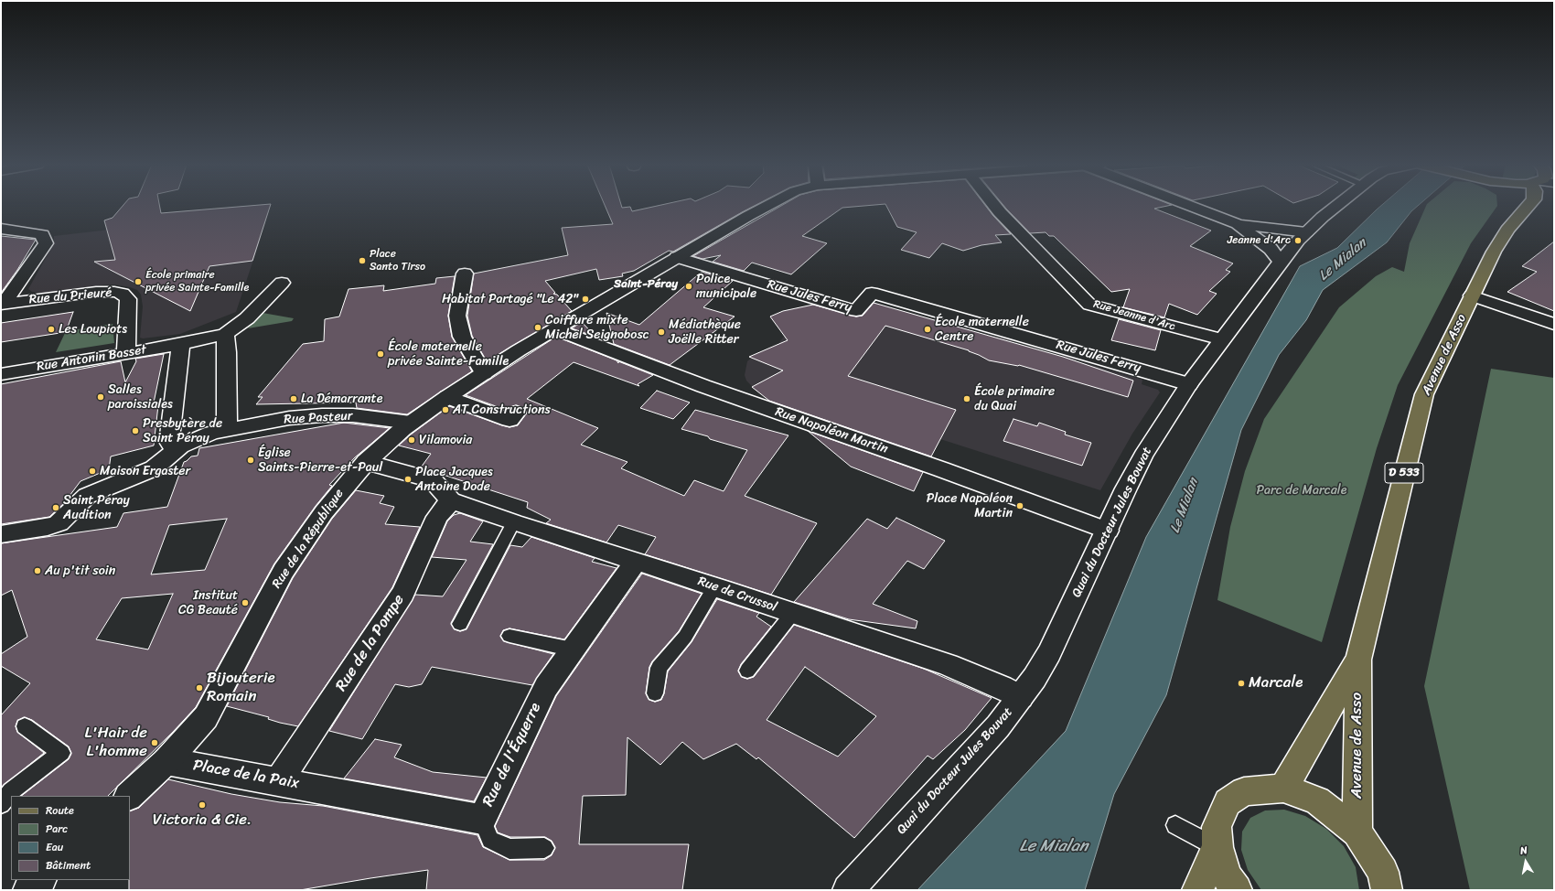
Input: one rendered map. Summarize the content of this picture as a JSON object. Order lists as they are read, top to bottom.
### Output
{
  "streets": {
    "main road": ["Avenue de Asso", "D 533"],
    "street": [
      "Rue du Prieuré",
      "Rue Jules Ferry",
      "Rue Jeanne d'Arc",
      "Rue Antonin Basset",
      "Rue Pasteur",
      "Rue Napoléon Martin",
      "Quai du Docteur Jules Bouvat",
      "Rue de la République",
      "Rue de Crussol",
      "Rue de la Pompe",
      "Rue de l'Équerre",
      "Place de la Paix"
    ]
  },
  "crossings": [
    ["Rue du Prieuré", "Rue Antonin Basset"],
    ["Rue Jules Ferry", "Quai du Docteur Jules Bouvat"],
    ["Rue Jules Ferry", "Rue de la République"],
    ["Rue Jeanne d'Arc", "Quai du Docteur Jules Bouvat"],
    ["Rue Pasteur", "Rue de la République"],
    ["Rue Napoléon Martin", "Quai du Docteur Jules Bouvat"],
    ["Rue Napoléon Martin", "Rue de la République"],
    ["Quai du Docteur Jules Bouvat", "Rue de Crussol"],
    ["Rue de la République", "Place de la Paix"],
    ["Rue de Crussol", "Rue de la Pompe"],
    ["Rue de Crussol", "Rue de l'Équerre"],
    ["Rue de la Pompe", "Place de la Paix"],
    ["Rue de l'Équerre", "Place de la Paix"]
  ],
  "districts": ["Saint-Péray"],
  "water": ["Le Mialan"],
  "parks": ["Parc de Marcale"],
  "places": [
    "Jeanne d'Arc",
    "Place Santo Tirso",
    "École primaire privée Sainte-Famille",
    "Police municipale",
    "Habitat Partagé \"Le 42\"",
    "Coiffure mixte Michel Seignobosc",
    "Les Loupiots",
    "École maternelle Centre",
    "Médiathèque Joëlle Ritter",
    "École maternelle privée Sainte-Famille",
    "Salles paroissiales",
    "La Démarrante",
    "École primaire du Quai",
    "AT Constructions",
    "Presbytère de Saint Péray",
    "Vilamovia",
    "Église Saints-Pierre-et-Paul",
    "Maison Ergaster",
    "Place Jacques Antoine Dode",
    "Place Napoléon Martin",
    "Saint Péray Audition",
    "Au p'tit soin",
    "Institut CG Beauté",
    "Marcale",
    "Bijouterie Romain",
    "L'Hair de L'homme",
    "Victoria & Cie."
  ],
  "legend": [
    "Route",
    "Parc",
    "Eau",
    "Bâtiment"
  ],
  "north": "top"
}
